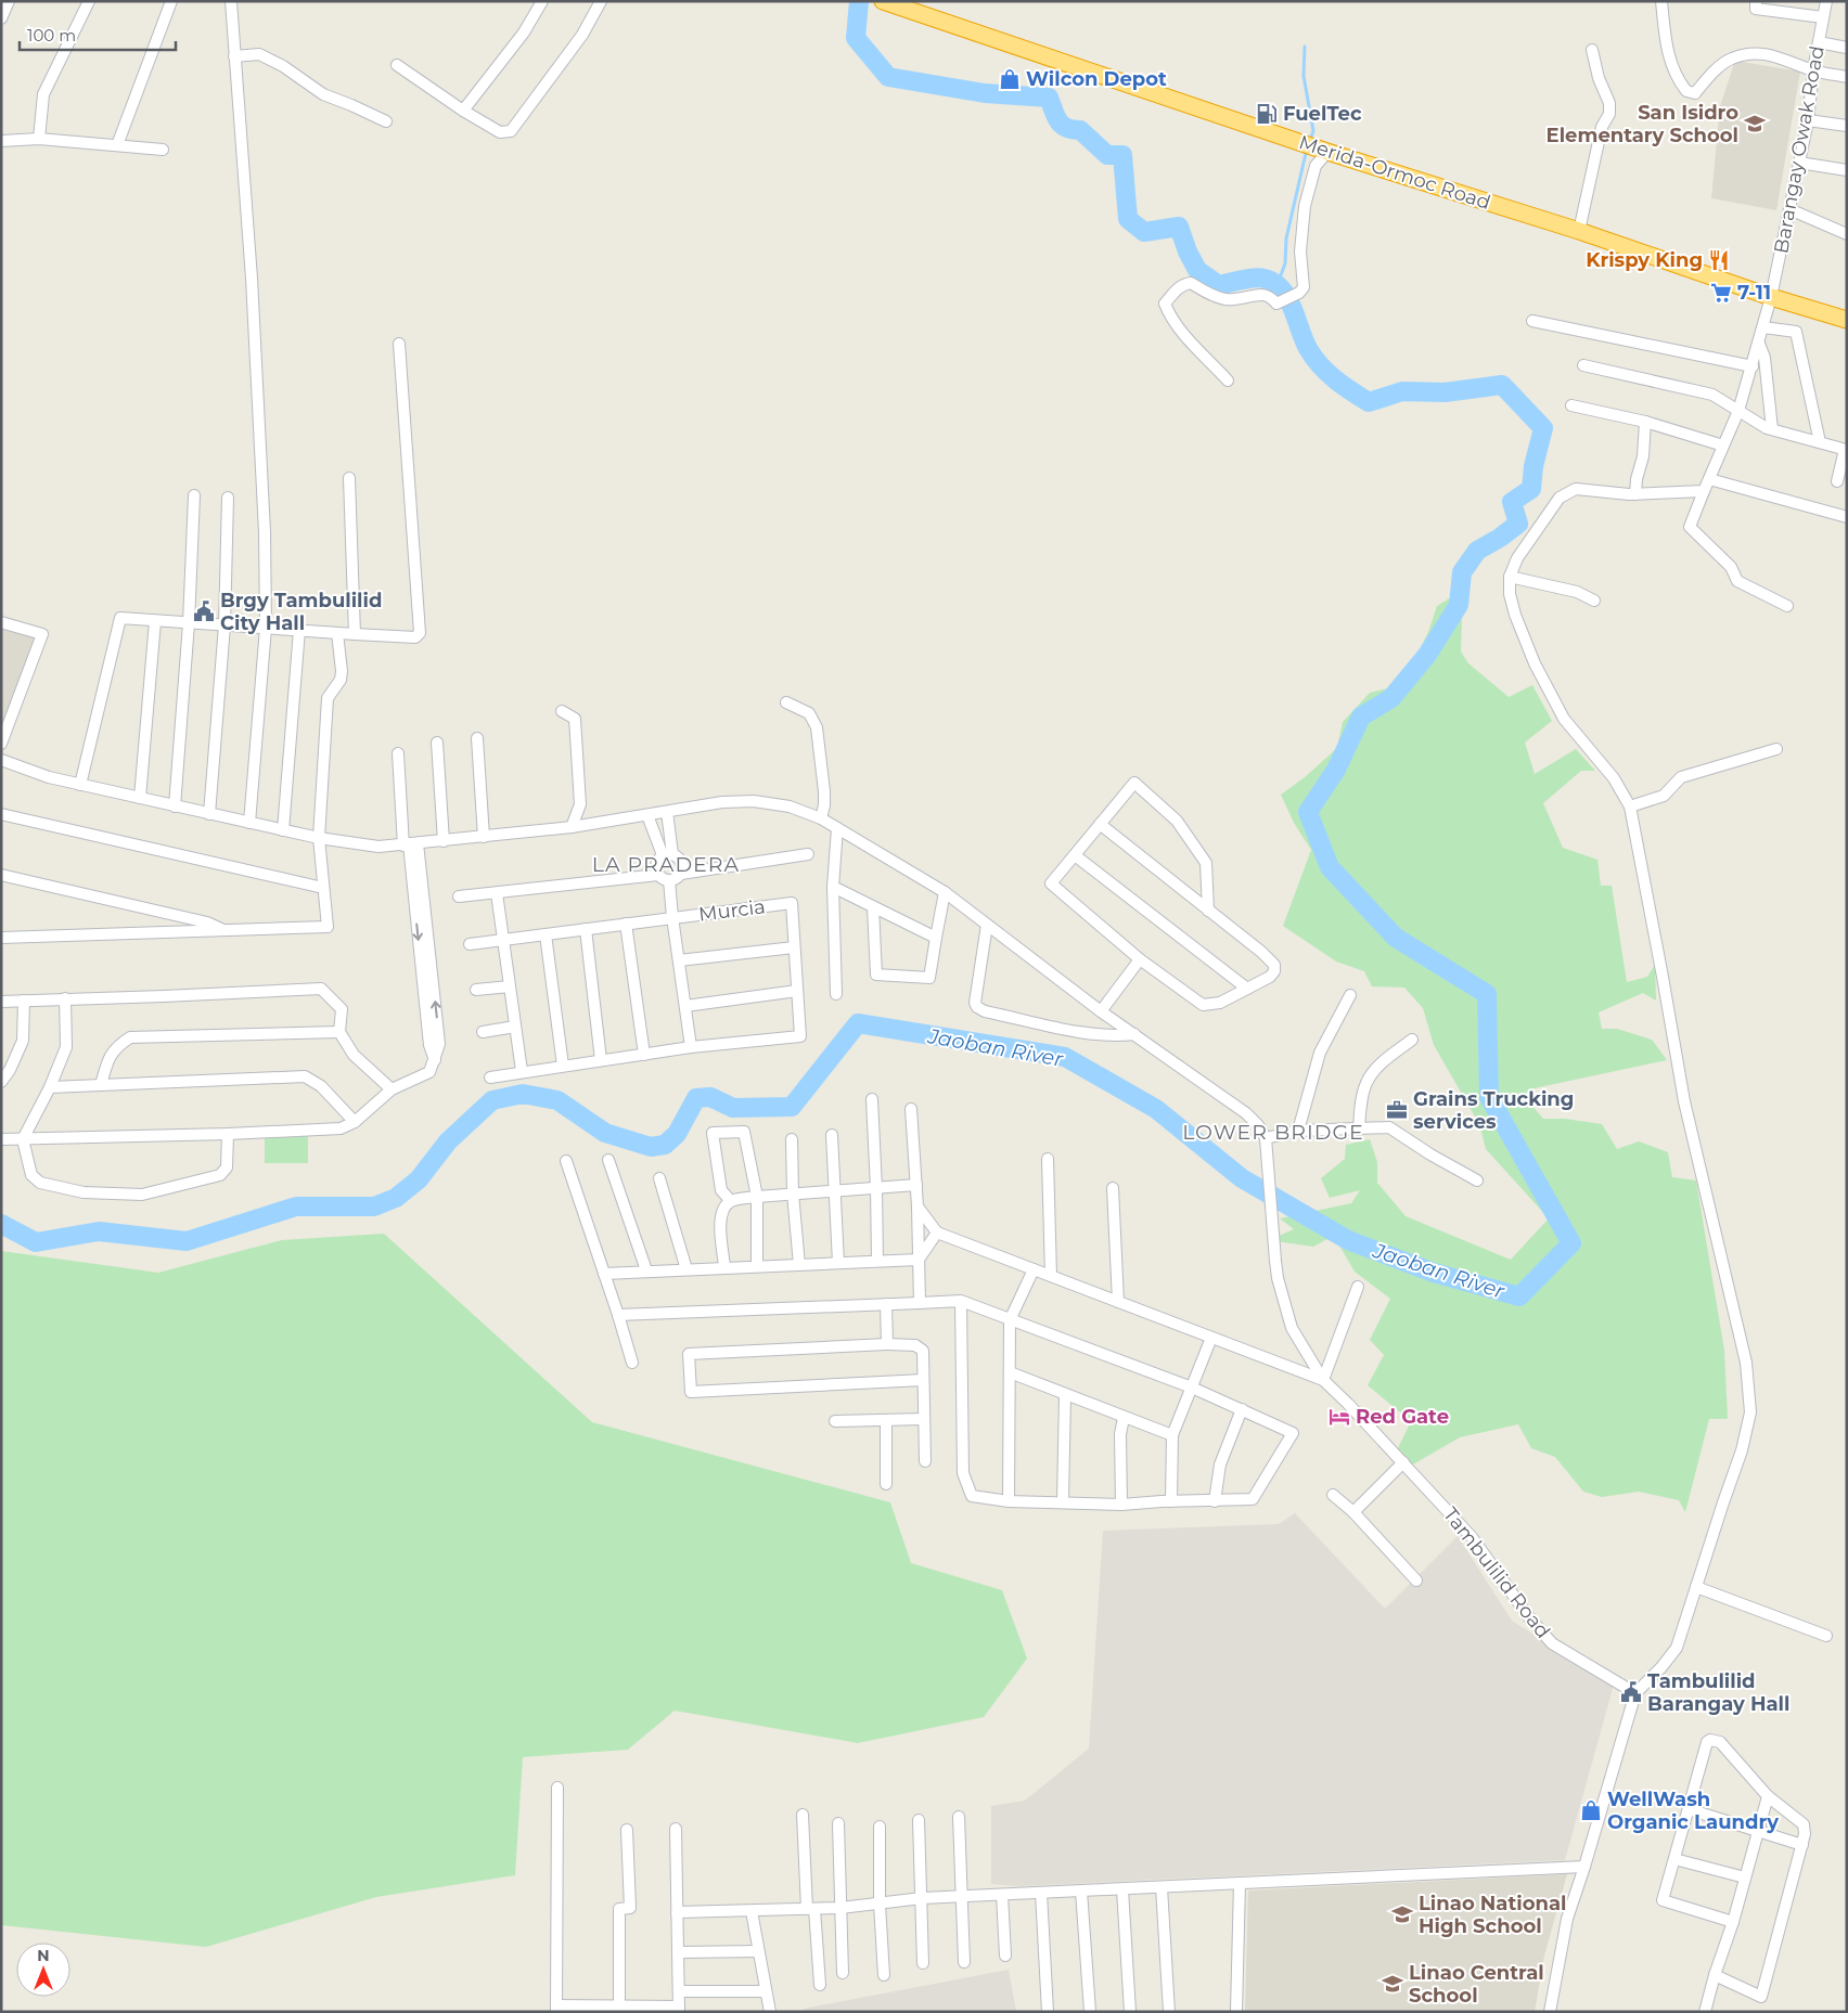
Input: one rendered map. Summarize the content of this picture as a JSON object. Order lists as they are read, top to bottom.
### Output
{
  "streets": {
    "highway": ["Merida-Ormoc Road"],
    "street": ["Barangay Owak Road", "Murcia", "Tambulilid Road"]
  },
  "crossings": [
    ["Barangay Owak Road", "Merida-Ormoc Road"]
  ],
  "districts": ["LA PRADERA", "LOWER BRIDGE"],
  "water": ["Jaoban River"],
  "places": {
    "shop": ["Wilcon Depot", "WellWash Organic Laundry"],
    "fuel station": ["FuelTec"],
    "school or university": ["San Isidro Elementary School", "Linao National High School", "Linao Central School"],
    "restaurant": ["Krispy King"],
    "supermarket": ["7-11"],
    "public building": ["Brgy Tambulilid City Hall", "Tambulilid Barangay Hall"],
    "office": ["Grains Trucking services"],
    "hotel": ["Red Gate"]
  },
  "scale_bar": "100 m",
  "north": "top"
}
